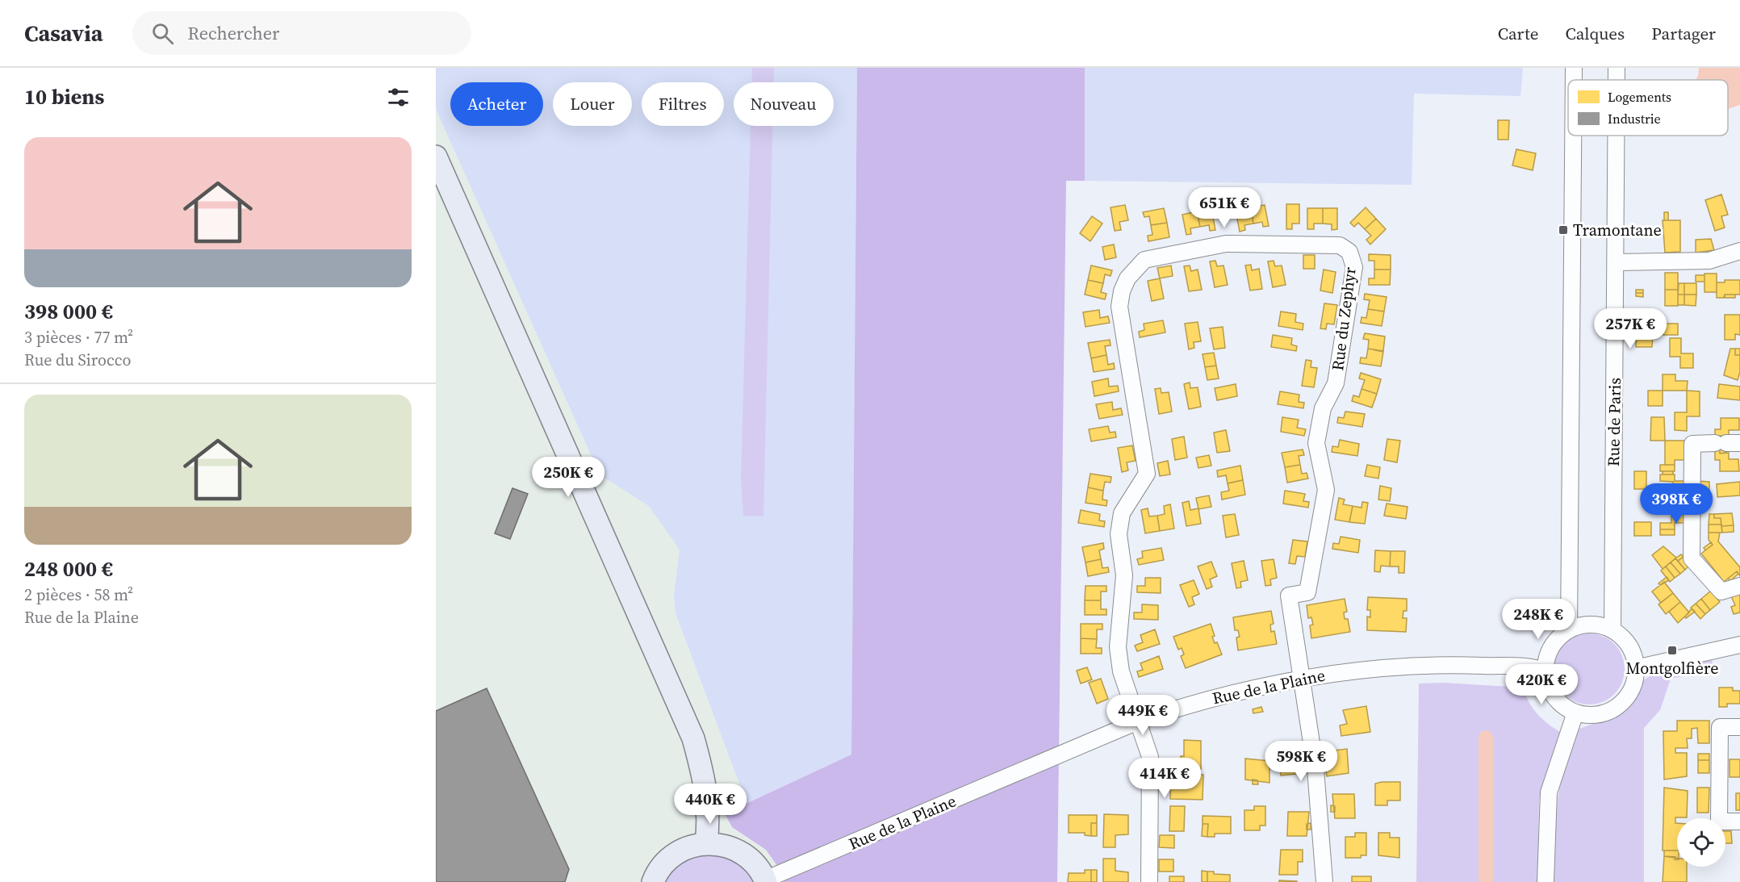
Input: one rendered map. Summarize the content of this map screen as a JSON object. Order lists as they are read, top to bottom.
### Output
{
  "streets": {
    "street": ["Rue du Zephyr", "Rue de Paris", "Rue de la Plaine"]
  },
  "crossings": [
    ["Rue du Zephyr", "Rue de la Plaine"],
    ["Rue de Paris", "Rue de la Plaine"]
  ],
  "places": {
    "transit": ["Tramontane", "Montgolfière"]
  },
  "legend": ["Logements", "Industrie"],
  "page": {
    "header": "Casavia",
    "search": "Rechercher",
    "nav": ["Carte", "Calques", "Partager"],
    "heading": "10 biens",
    "chip": [
      "Acheter",
      "Louer",
      "Filtres",
      "Nouveau"
    ],
    "list": [
      {
        "name": "398 000 €",
        "note": "3 pièces · 77 m² · Rue du Sirocco"
      },
      {
        "name": "248 000 €",
        "note": "2 pièces · 58 m² · Rue de la Plaine"
      }
    ],
    "price": [
      "651K €",
      "257K €",
      "250K €",
      "398K €",
      "248K €",
      "420K €",
      "449K €",
      "598K €",
      "414K €",
      "440K €"
    ]
  }
}
